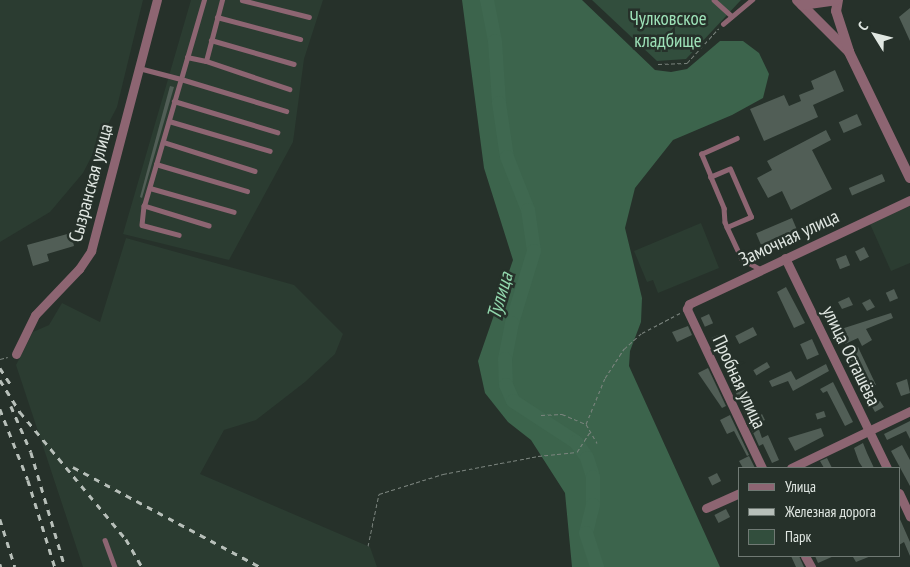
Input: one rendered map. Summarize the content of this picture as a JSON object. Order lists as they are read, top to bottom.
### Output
{
  "streets": {
    "street": [
      "Сызранская улица",
      "Замочная улица",
      "улица Осташёва",
      "Пробная улица"
    ]
  },
  "crossings": [
    ["Замочная улица", "улица Осташёва"],
    ["Замочная улица", "Пробная улица"]
  ],
  "water": ["Тулица"],
  "parks": ["Чулковское кладбище"],
  "legend": ["Улица", "Железная дорога", "Парк"],
  "north": "top left"
}
